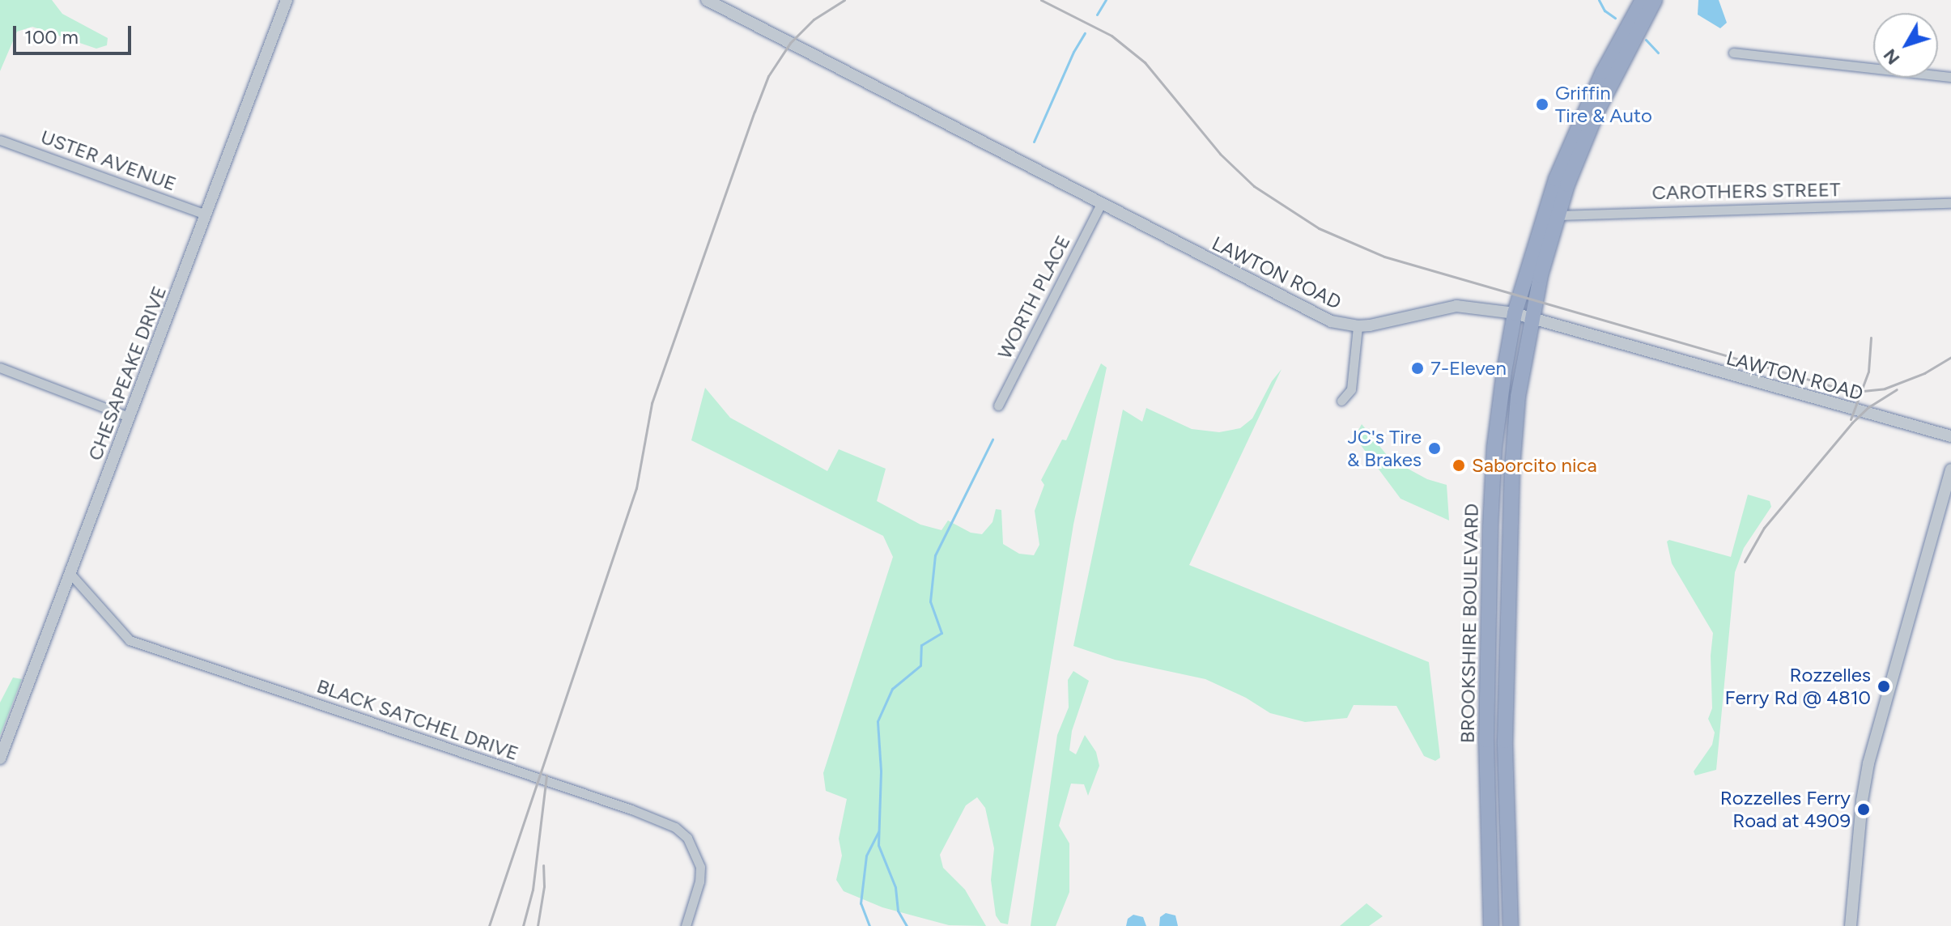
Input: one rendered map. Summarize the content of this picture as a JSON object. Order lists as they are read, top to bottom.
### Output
{
  "streets": {
    "highway": ["BROOKSHIRE BOULEVARD"],
    "street": [
      "USTER AVENUE",
      "CAROTHERS STREET",
      "LAWTON ROAD",
      "WORTH PLACE",
      "CHESAPEAKE DRIVE",
      "BLACK SATCHEL DRIVE"
    ]
  },
  "crossings": [
    ["USTER AVENUE", "CHESAPEAKE DRIVE"],
    ["CAROTHERS STREET", "BROOKSHIRE BOULEVARD"],
    ["LAWTON ROAD", "WORTH PLACE"],
    ["LAWTON ROAD", "BROOKSHIRE BOULEVARD"],
    ["CHESAPEAKE DRIVE", "BLACK SATCHEL DRIVE"]
  ],
  "places": [
    "Griffin Tire & Auto",
    "7-Eleven",
    "JC's Tire & Brakes",
    "Saborcito nica",
    "Rozzelles Ferry Rd @ 4810",
    "Rozzelles Ferry Road at 4909"
  ],
  "scale_bar": "100 m",
  "north": "bottom left"
}
